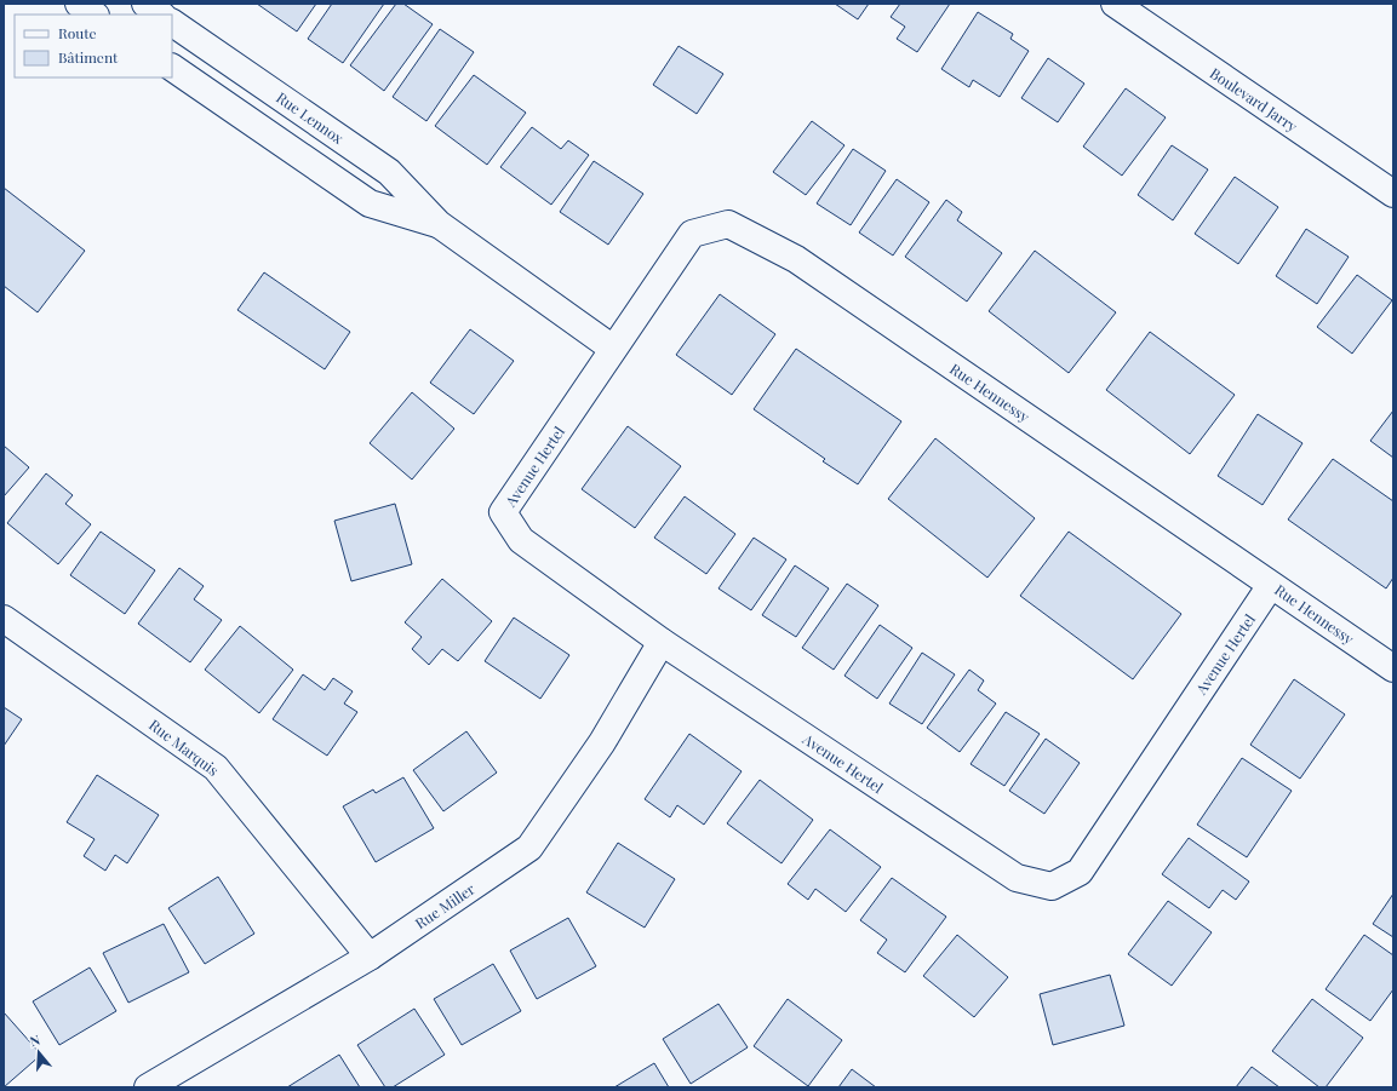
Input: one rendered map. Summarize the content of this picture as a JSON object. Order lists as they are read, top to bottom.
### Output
{
  "streets": {
    "street": [
      "Boulevard Jarry",
      "Rue Lennox",
      "Rue Hennessy",
      "Avenue Hertel",
      "Rue Marquis",
      "Rue Miller"
    ]
  },
  "crossings": [
    ["Rue Lennox", "Rue Hennessy"],
    ["Rue Lennox", "Avenue Hertel"],
    ["Rue Hennessy", "Avenue Hertel"],
    ["Avenue Hertel", "Rue Miller"],
    ["Rue Marquis", "Rue Miller"]
  ],
  "legend": ["Route", "Bâtiment"],
  "north": "top"
}
